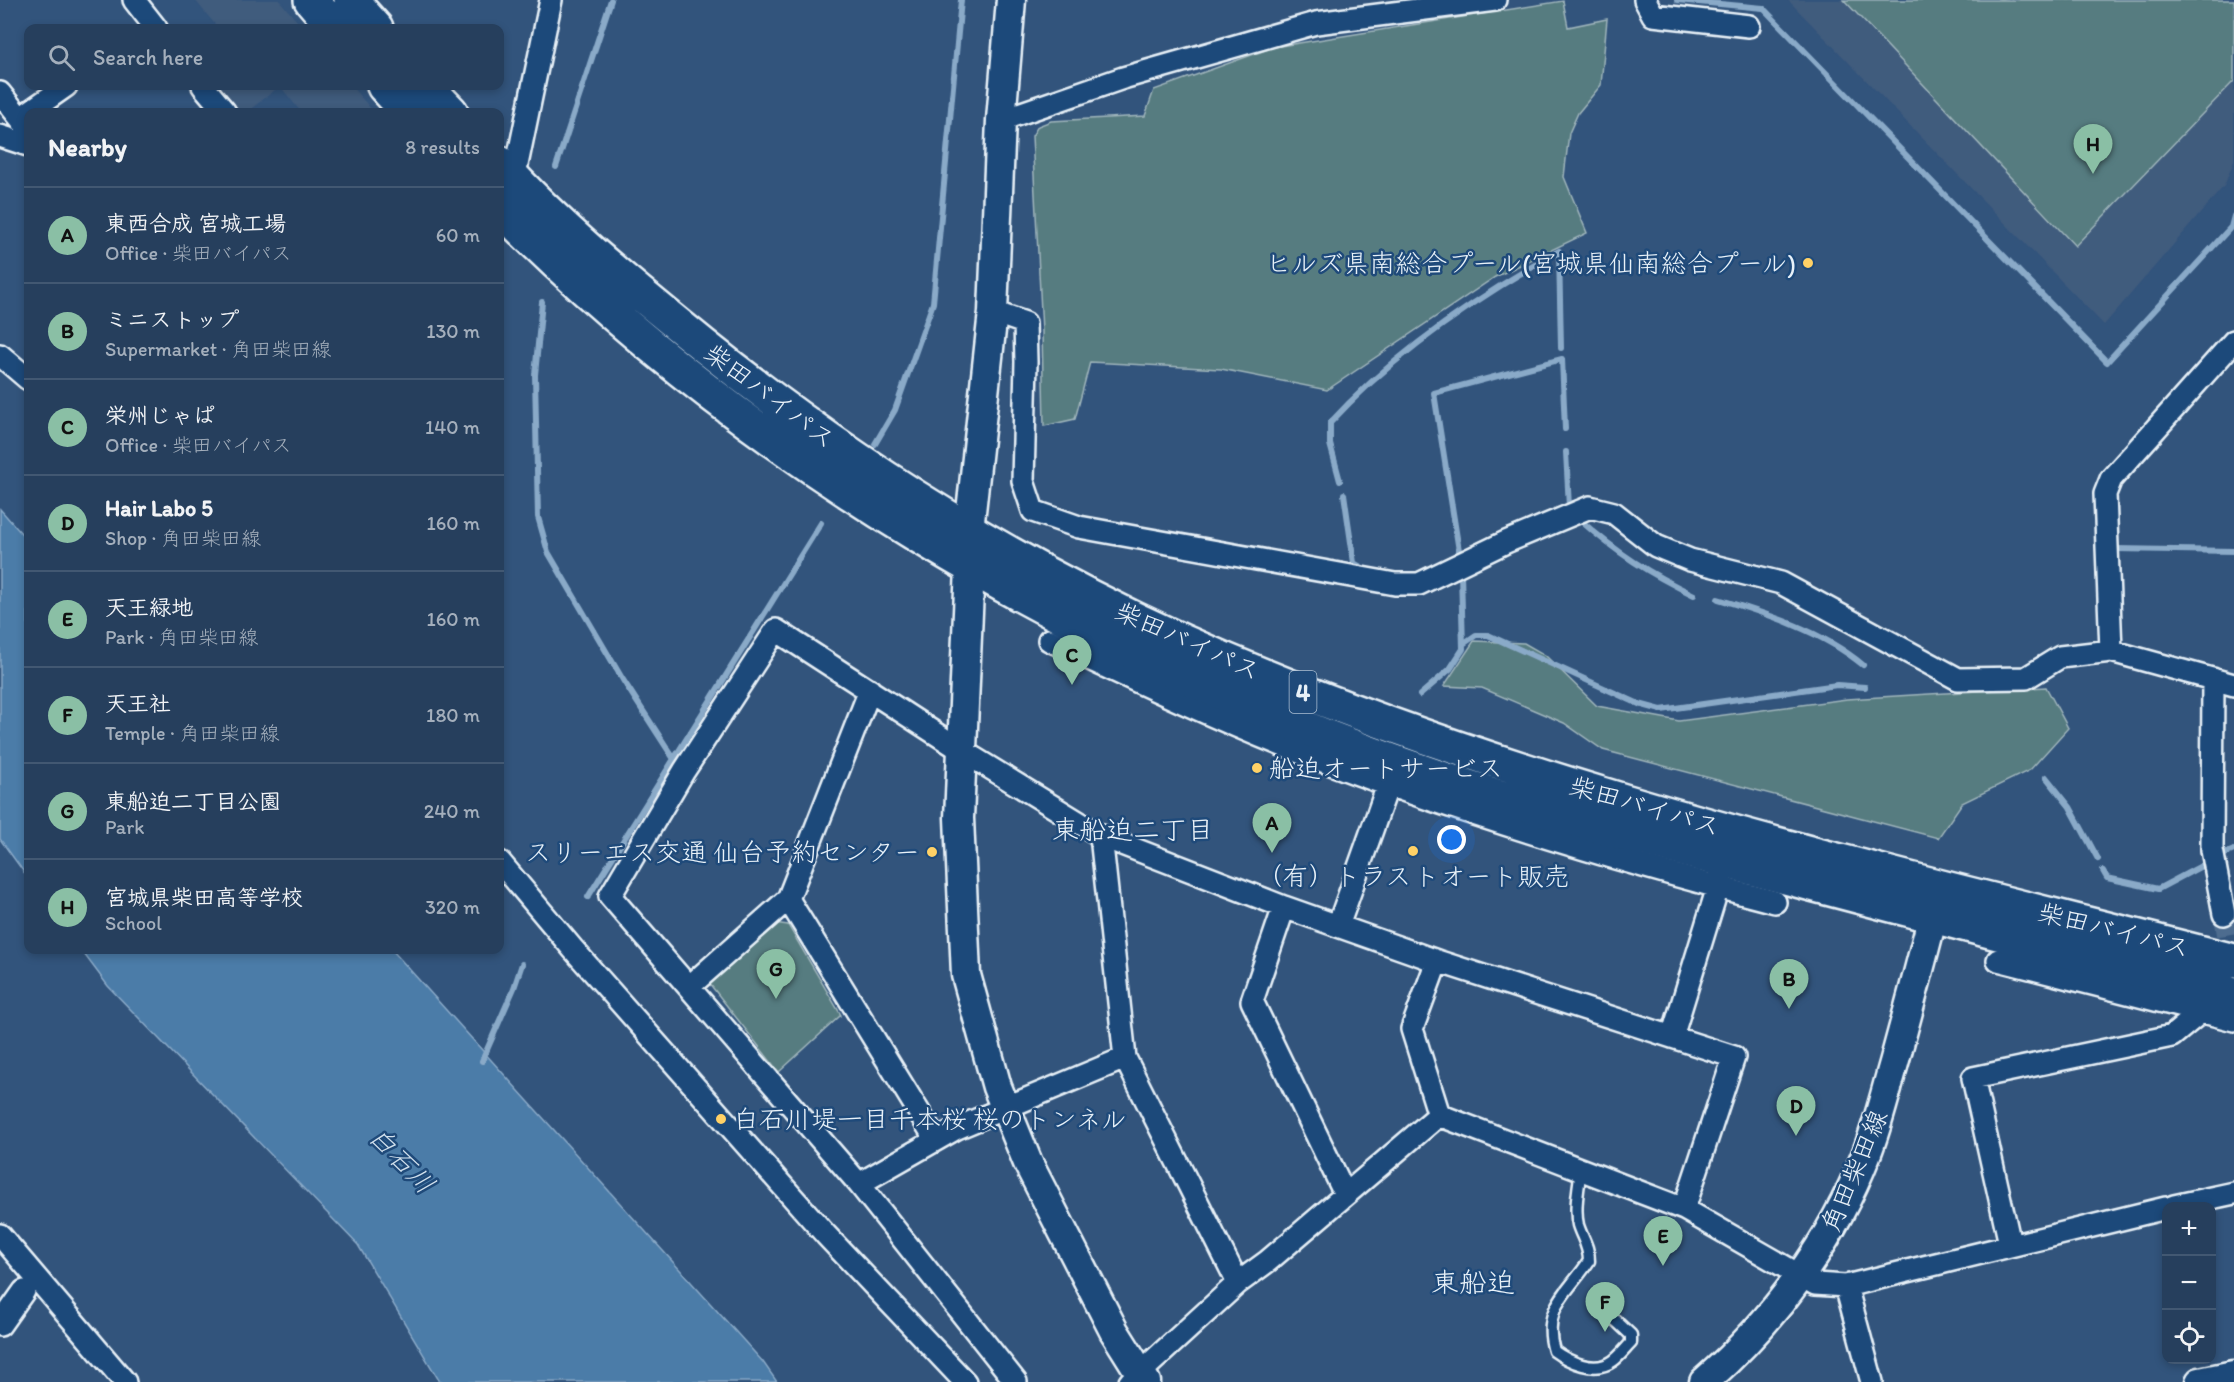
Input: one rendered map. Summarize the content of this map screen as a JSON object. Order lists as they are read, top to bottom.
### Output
{
  "streets": {
    "highway": ["柴田バイパス", "4"],
    "street": ["角田柴田線"]
  },
  "crossings": [
    ["柴田バイパス", "角田柴田線"]
  ],
  "districts": ["東船迫二丁目", "東船迫"],
  "water": ["白石川"],
  "places": [
    "ヒルズ県南総合プール(宮城県仙南総合プール)",
    "船迫オートサービス",
    "（有）トラストオート販売",
    "スリーエス交通 仙台予約センター",
    "白石川堤一目千本桜 桜のトンネル"
  ],
  "page": {
    "search": "Search here",
    "heading": ["Nearby", "8 results"],
    "pins": [
      "H",
      "C",
      "A",
      "G",
      "B",
      "D",
      "E",
      "F"
    ],
    "list": [
      {
        "mark": "A",
        "name": "東西合成 宮城工場",
        "note": "Office · 柴田バイパス",
        "value": "60 m"
      },
      {
        "mark": "B",
        "name": "ミニストップ",
        "note": "Supermarket · 角田柴田線",
        "value": "130 m"
      },
      {
        "mark": "C",
        "name": "栄州じゃぱ",
        "note": "Office · 柴田バイパス",
        "value": "140 m"
      },
      {
        "mark": "D",
        "name": "Hair Labo 5",
        "note": "Shop · 角田柴田線",
        "value": "160 m"
      },
      {
        "mark": "E",
        "name": "天王緑地",
        "note": "Park · 角田柴田線",
        "value": "160 m"
      },
      {
        "mark": "F",
        "name": "天王社",
        "note": "Temple · 角田柴田線",
        "value": "180 m"
      },
      {
        "mark": "G",
        "name": "東船迫二丁目公園",
        "note": "Park",
        "value": "240 m"
      },
      {
        "mark": "H",
        "name": "宮城県柴田高等学校",
        "note": "School",
        "value": "320 m"
      }
    ],
    "map_buttons": ["+", "−"]
  }
}
